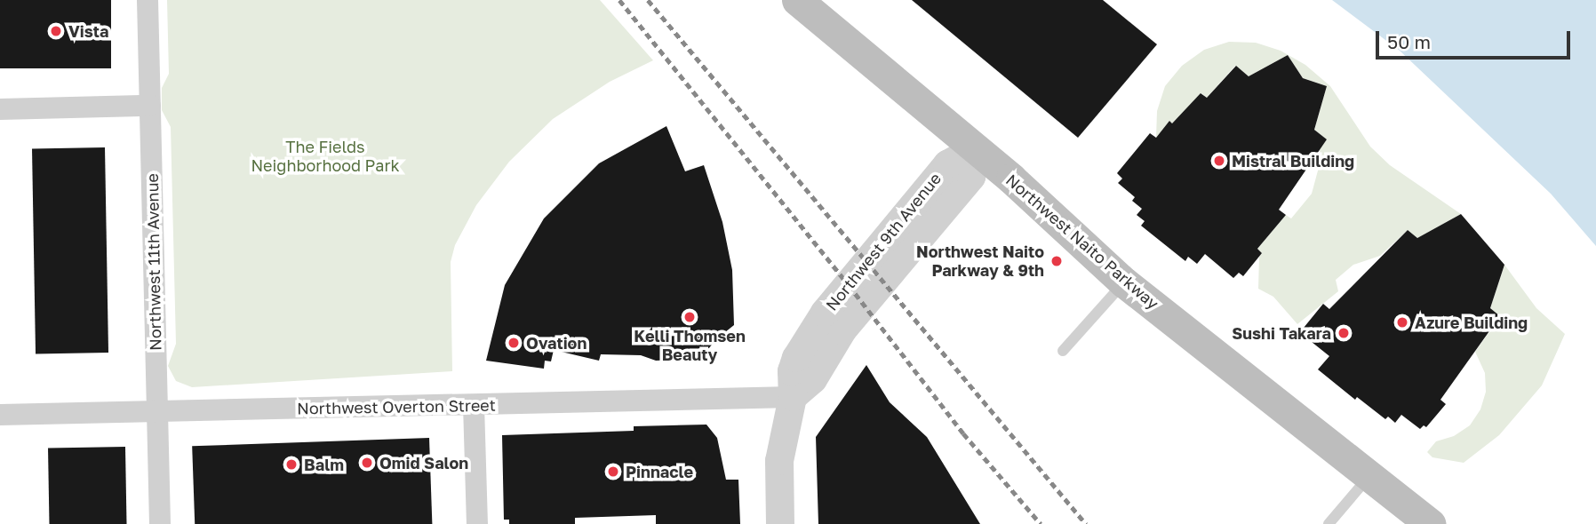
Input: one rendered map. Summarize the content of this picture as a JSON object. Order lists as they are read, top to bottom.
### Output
{
  "streets": {
    "main road": ["Northwest Naito Parkway"],
    "street": ["Northwest 9th Avenue", "Northwest 11th Avenue", "Northwest Overton Street"]
  },
  "crossings": [
    ["Northwest 9th Avenue", "Northwest Naito Parkway"],
    ["Northwest 9th Avenue", "Northwest Overton Street"],
    ["Northwest 11th Avenue", "Northwest Overton Street"]
  ],
  "parks": ["The Fields Neighborhood Park"],
  "places": [
    "Vista",
    "Mistral Building",
    "Northwest Naito Parkway & 9th",
    "Kelli Thomsen Beauty",
    "Azure Building",
    "Sushi Takara",
    "Ovation",
    "Omid Salon",
    "Balm",
    "Pinnacle"
  ],
  "scale_bar": "50 m"
}
